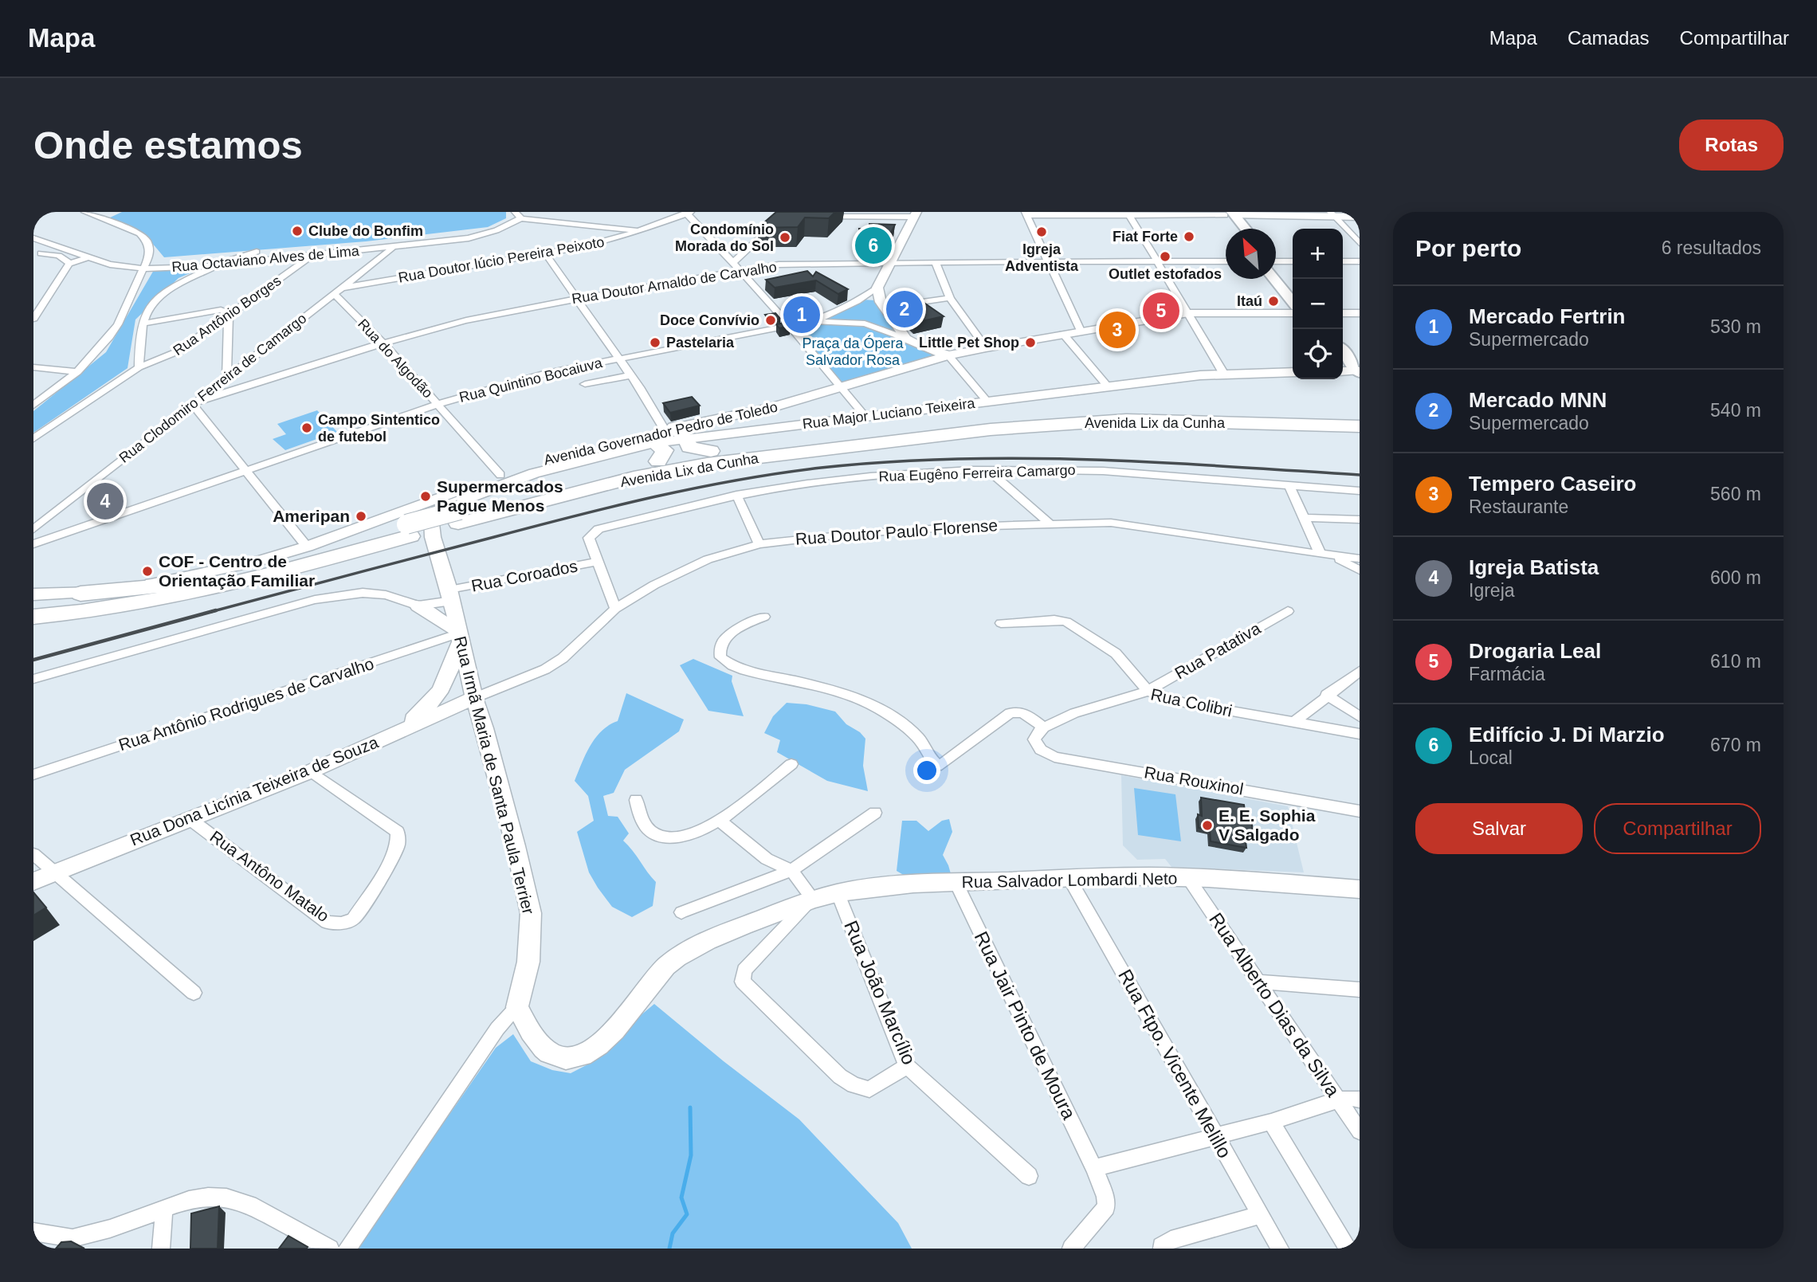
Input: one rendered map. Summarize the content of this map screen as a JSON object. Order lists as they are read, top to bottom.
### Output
{
  "streets": {
    "highway": ["Avenida Lix da Cunha"],
    "main road": [
      "Rua Major Luciano Teixeira",
      "Avenida Governador Pedro de Toledo",
      "Rua Irmã Maria de Santa Paula Terrier",
      "Rua Dona Licínia Teixeira de Souza",
      "Rua Salvador Lombardi Neto"
    ],
    "street": [
      "Rua Octaviano Alves de Lima",
      "Rua Doutor lúcio Pereira Peixoto",
      "Rua Doutor Arnaldo de Carvalho",
      "Rua Antônio Borges",
      "Rua do Algodão",
      "Rua Quintino Bocaiuva",
      "Rua Clodomiro Ferreira de Camargo",
      "Rua Eugêno Ferreira Camargo",
      "Rua Doutor Paulo Florense",
      "Rua Coroados",
      "Rua Patativa",
      "Rua Colibri",
      "Rua Antônio Rodrigues de Carvalho",
      "Rua Rouxinol",
      "Rua Antôno Matalo",
      "Rua João Marcílio",
      "Rua Alberto Dias da Silva",
      "Rua Jair Pinto de Moura",
      "Rua Ftpo. Vicente Melillo"
    ]
  },
  "crossings": [
    ["Rua Octaviano Alves de Lima", "Rua Antônio Borges"],
    ["Rua Octaviano Alves de Lima", "Rua Clodomiro Ferreira de Camargo"],
    ["Rua Doutor lúcio Pereira Peixoto", "Rua do Algodão"],
    ["Rua Doutor lúcio Pereira Peixoto", "Rua Clodomiro Ferreira de Camargo"],
    ["Rua Doutor Arnaldo de Carvalho", "Rua do Algodão"],
    ["Rua Doutor Arnaldo de Carvalho", "Rua Clodomiro Ferreira de Camargo"],
    ["Rua do Algodão", "Rua Quintino Bocaiuva"],
    ["Rua do Algodão", "Rua Clodomiro Ferreira de Camargo"],
    ["Rua do Algodão", "Avenida Governador Pedro de Toledo"],
    ["Rua Major Luciano Teixeira", "Avenida Lix da Cunha"],
    ["Rua Major Luciano Teixeira", "Avenida Governador Pedro de Toledo"],
    ["Rua Major Luciano Teixeira", "Rua Irmã Maria de Santa Paula Terrier"],
    ["Avenida Lix da Cunha", "Avenida Governador Pedro de Toledo"],
    ["Rua Eugêno Ferreira Camargo", "Rua Coroados"],
    ["Rua Doutor Paulo Florense", "Rua Irmã Maria de Santa Paula Terrier"],
    ["Rua Doutor Paulo Florense", "Rua Dona Licínia Teixeira de Souza"],
    ["Rua Coroados", "Rua Irmã Maria de Santa Paula Terrier"],
    ["Rua Patativa", "Rua Colibri"],
    ["Rua Colibri", "Rua Rouxinol"],
    ["Rua Antônio Rodrigues de Carvalho", "Rua Irmã Maria de Santa Paula Terrier"],
    ["Rua Irmã Maria de Santa Paula Terrier", "Rua Dona Licínia Teixeira de Souza"],
    ["Rua Irmã Maria de Santa Paula Terrier", "Rua Salvador Lombardi Neto"],
    ["Rua Dona Licínia Teixeira de Souza", "Rua Antôno Matalo"],
    ["Rua Salvador Lombardi Neto", "Rua João Marcílio"],
    ["Rua Salvador Lombardi Neto", "Rua Alberto Dias da Silva"],
    ["Rua Salvador Lombardi Neto", "Rua Jair Pinto de Moura"],
    ["Rua Salvador Lombardi Neto", "Rua Ftpo. Vicente Melillo"]
  ],
  "parks": ["Praça da Ópera Salvador Rosa"],
  "places": [
    "Clube do Bonfim",
    "Igreja Adventista",
    "Fiat Forte",
    "Condomínio Morada do Sol",
    "Outlet estofados",
    "Itaú",
    "Doce Convívio",
    "Pastelaria",
    "Little Pet Shop",
    "Campo Sintentico de futebol",
    "Supermercados Pague Menos",
    "Ameripan",
    "COF - Centro de Orientação Familiar",
    "E. E. Sophia V Salgado"
  ],
  "north": "top left",
  "page": {
    "header": "Mapa",
    "nav": ["Mapa", "Camadas", "Compartilhar"],
    "buttons": [
      "Rotas",
      ["Salvar", "Compartilhar"]
    ],
    "title": "Onde estamos",
    "heading": ["Por perto", "6 resultados"],
    "pins": [
      "6",
      "2",
      "5",
      "1",
      "3",
      "4"
    ],
    "map_buttons": ["+", "−"],
    "list": [
      {
        "mark": "1",
        "name": "Mercado Fertrin",
        "note": "Supermercado",
        "value": "530 m"
      },
      {
        "mark": "2",
        "name": "Mercado MNN",
        "note": "Supermercado",
        "value": "540 m"
      },
      {
        "mark": "3",
        "name": "Tempero Caseiro",
        "note": "Restaurante",
        "value": "560 m"
      },
      {
        "mark": "4",
        "name": "Igreja Batista",
        "note": "Igreja",
        "value": "600 m"
      },
      {
        "mark": "5",
        "name": "Drogaria Leal",
        "note": "Farmácia",
        "value": "610 m"
      },
      {
        "mark": "6",
        "name": "Edifício J. Di Marzio",
        "note": "Local",
        "value": "670 m"
      }
    ]
  }
}
